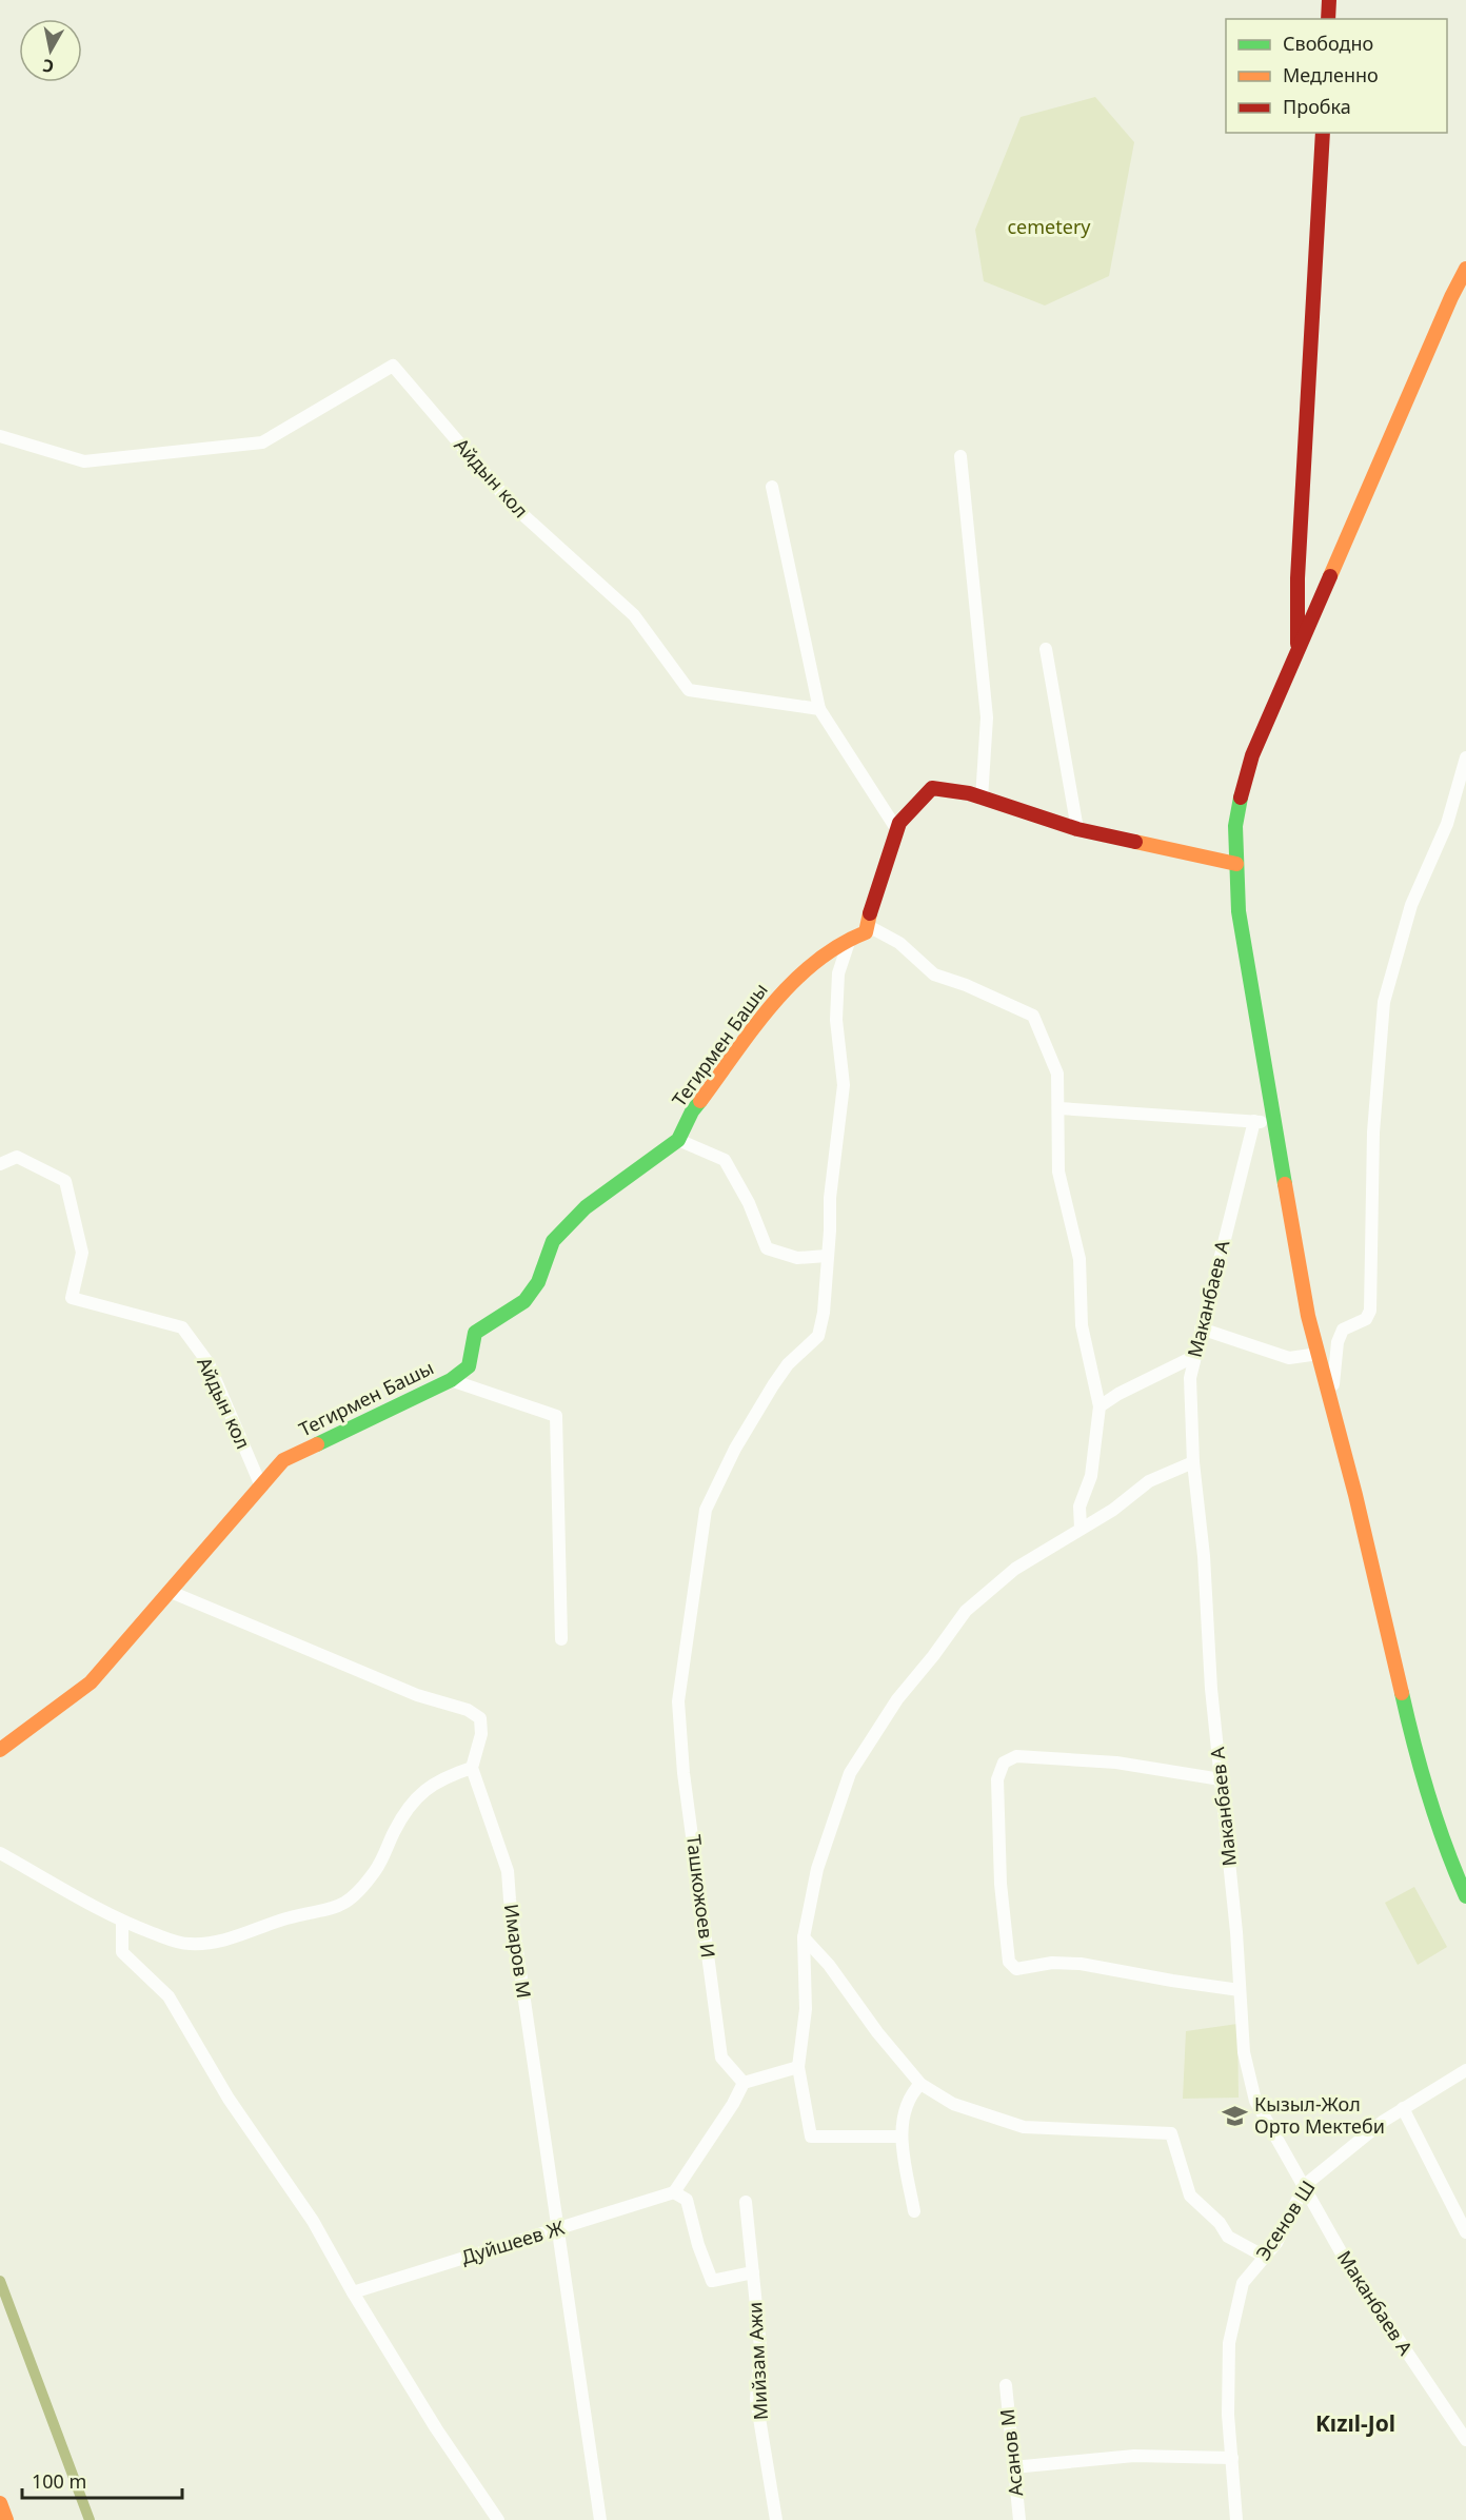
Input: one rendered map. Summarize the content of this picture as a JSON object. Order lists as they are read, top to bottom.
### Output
{
  "streets": {
    "main road": ["Тегирмен Башы"],
    "street": [
      "Айдын кол",
      "Маканбаев А",
      "Ташкожоев И",
      "Имаров М",
      "Эсенов Ш",
      "Дуйшеев Ж",
      "Мийзам Ажи",
      "Асанов М"
    ]
  },
  "crossings": [
    ["Айдын кол", "Тегирмен Башы"],
    ["Тегирмен Башы", "Ташкожоев И"],
    ["Маканбаев А", "Эсенов Ш"],
    ["Имаров М", "Дуйшеев Ж"]
  ],
  "districts": ["Kızıl-Jol"],
  "parks": ["cemetery"],
  "places": {
    "school or university": ["Кызыл-Жол Орто Мектеби"]
  },
  "legend": ["Свободно", "Медленно", "Пробка"],
  "scale_bar": "100 m",
  "north": "bottom"
}
